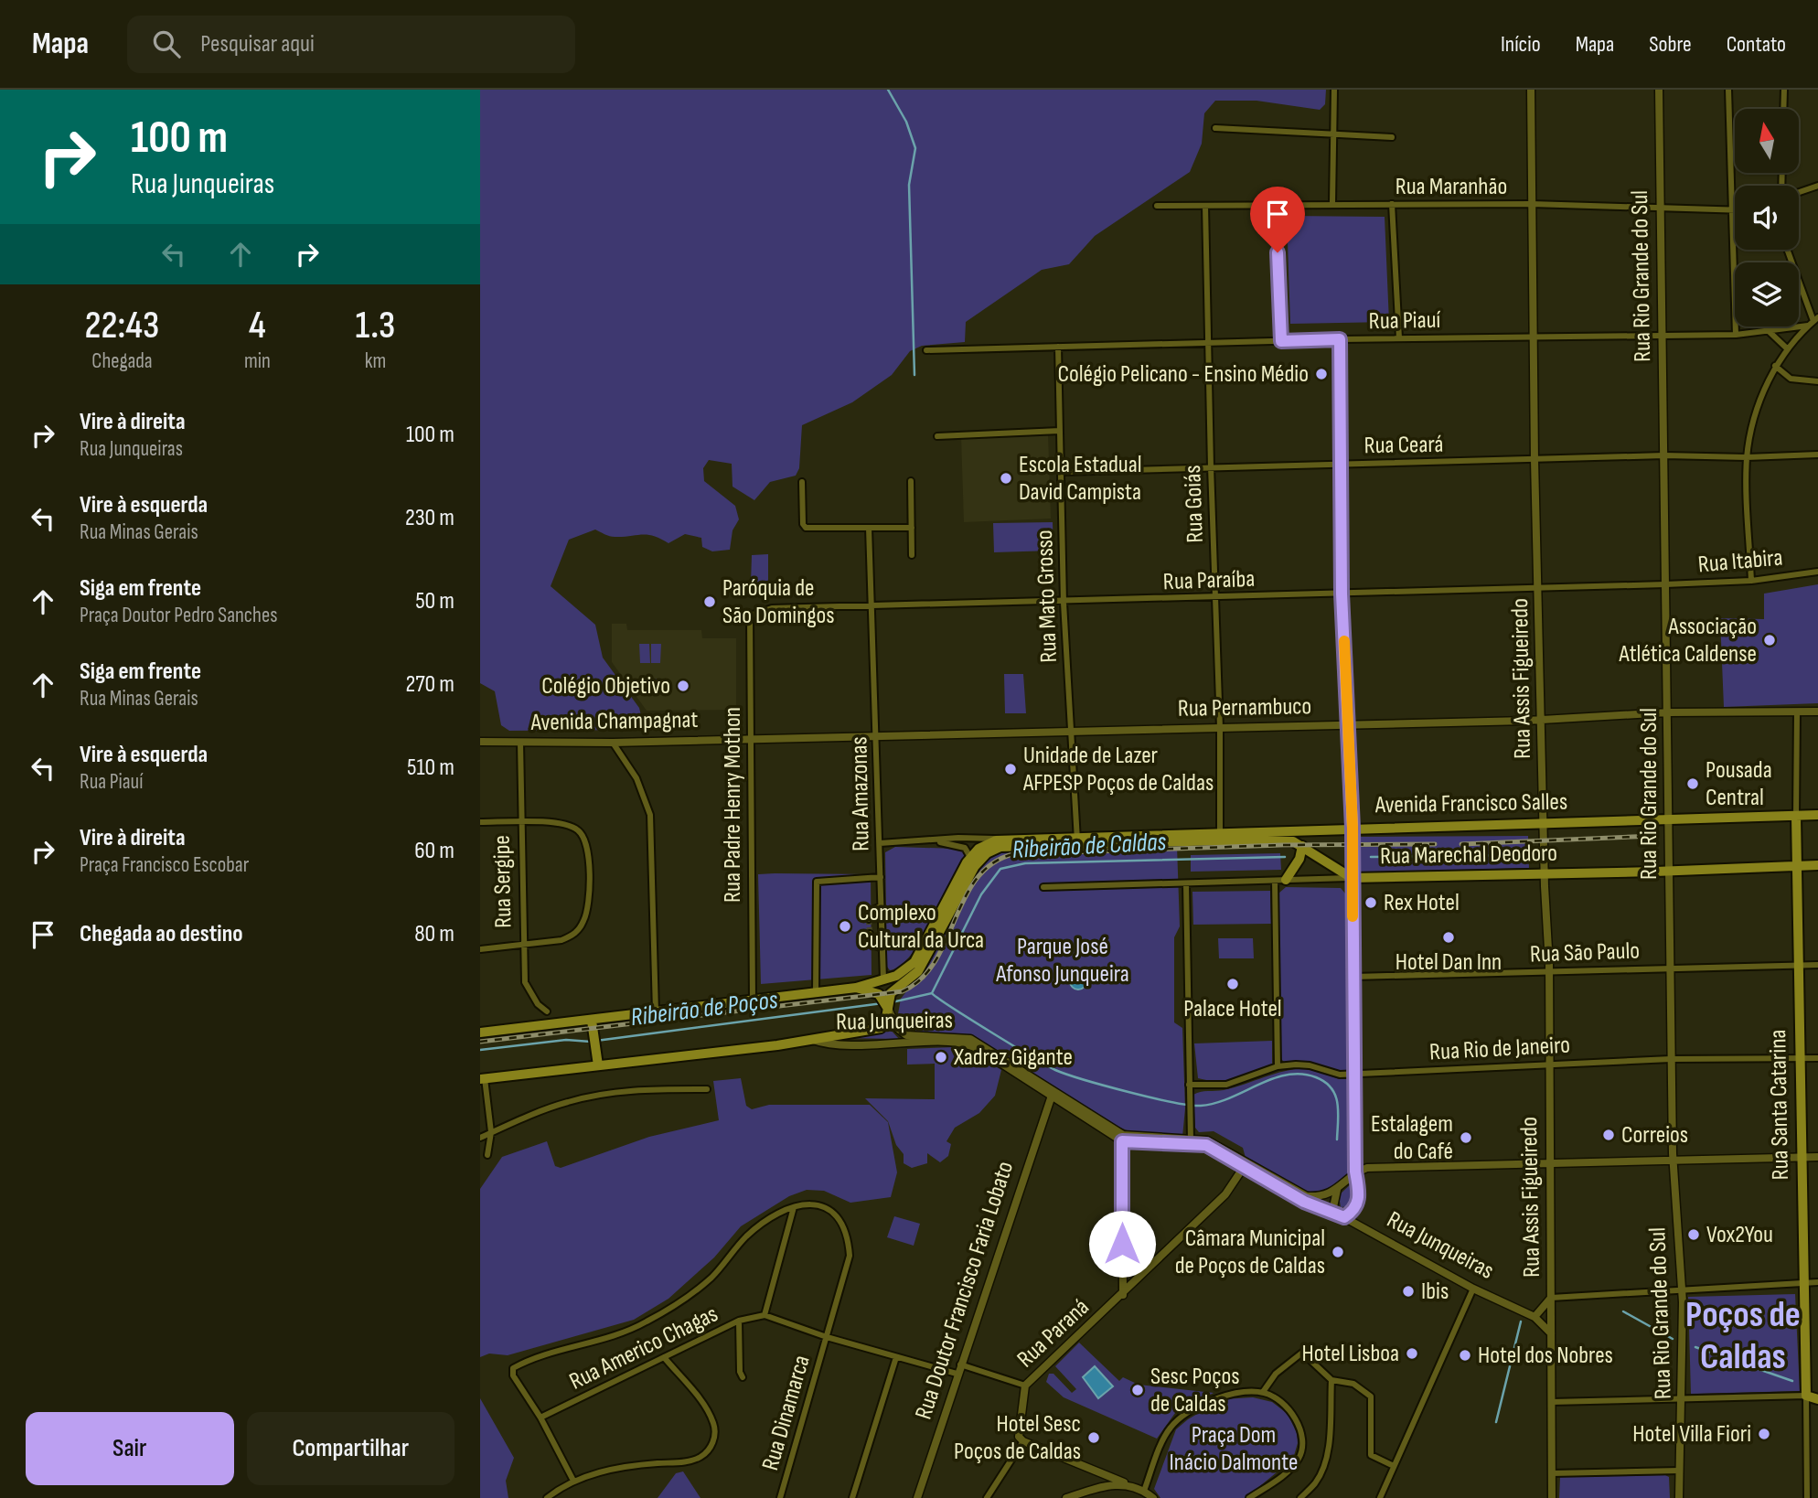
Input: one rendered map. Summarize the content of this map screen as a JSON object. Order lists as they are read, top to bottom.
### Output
{
  "streets": {
    "main road": ["Avenida Francisco Salles", "Rua Marechal Deodoro", "Rua Santa Catarina"],
    "street": [
      "Rua Maranhão",
      "Rua Rio Grande do Sul",
      "Rua Piauí",
      "Rua Ceará",
      "Rua Goiás",
      "Rua Itabira",
      "Rua Paraíba",
      "Rua Mato Grosso",
      "Rua Assis Figueiredo",
      "Rua Pernambuco",
      "Avenida Champagnat",
      "Rua Amazonas",
      "Rua Padre Henry Mothon",
      "Rua Sergipe",
      "Rua São Paulo",
      "Rua Junqueiras",
      "Rua Rio de Janeiro",
      "Rua Doutor Francisco Faria Lobato",
      "Rua Paraná",
      "Rua Americo Chagas",
      "Rua Dinamarca"
    ]
  },
  "crossings": [
    ["Rua Maranhão", "Rua Rio Grande do Sul"],
    ["Rua Maranhão", "Rua Goiás"],
    ["Rua Maranhão", "Rua Assis Figueiredo"],
    ["Rua Rio Grande do Sul", "Rua Piauí"],
    ["Rua Rio Grande do Sul", "Rua Ceará"],
    ["Rua Rio Grande do Sul", "Rua Itabira"],
    ["Rua Rio Grande do Sul", "Rua Paraíba"],
    ["Rua Rio Grande do Sul", "Rua Pernambuco"],
    ["Rua Rio Grande do Sul", "Avenida Francisco Salles"],
    ["Rua Rio Grande do Sul", "Rua Marechal Deodoro"],
    ["Rua Rio Grande do Sul", "Rua São Paulo"],
    ["Rua Rio Grande do Sul", "Rua Rio de Janeiro"],
    ["Rua Piauí", "Rua Goiás"],
    ["Rua Piauí", "Rua Mato Grosso"],
    ["Rua Piauí", "Rua Assis Figueiredo"],
    ["Rua Ceará", "Rua Goiás"],
    ["Rua Ceará", "Rua Mato Grosso"],
    ["Rua Ceará", "Rua Assis Figueiredo"],
    ["Rua Goiás", "Rua Paraíba"],
    ["Rua Goiás", "Rua Pernambuco"],
    ["Rua Goiás", "Avenida Francisco Salles"],
    ["Rua Itabira", "Rua Paraíba"],
    ["Rua Paraíba", "Rua Mato Grosso"],
    ["Rua Paraíba", "Rua Assis Figueiredo"],
    ["Rua Paraíba", "Rua Amazonas"],
    ["Rua Paraíba", "Rua Padre Henry Mothon"],
    ["Rua Mato Grosso", "Rua Pernambuco"],
    ["Rua Mato Grosso", "Avenida Francisco Salles"],
    ["Rua Assis Figueiredo", "Rua Pernambuco"],
    ["Rua Assis Figueiredo", "Avenida Francisco Salles"],
    ["Rua Assis Figueiredo", "Rua Marechal Deodoro"],
    ["Rua Assis Figueiredo", "Rua São Paulo"],
    ["Rua Assis Figueiredo", "Rua Junqueiras"],
    ["Rua Assis Figueiredo", "Rua Rio de Janeiro"],
    ["Rua Pernambuco", "Avenida Champagnat"],
    ["Rua Pernambuco", "Rua Amazonas"],
    ["Rua Pernambuco", "Rua Padre Henry Mothon"],
    ["Rua Pernambuco", "Rua Santa Catarina"],
    ["Avenida Champagnat", "Rua Padre Henry Mothon"],
    ["Avenida Champagnat", "Rua Sergipe"],
    ["Rua Amazonas", "Avenida Francisco Salles"],
    ["Avenida Francisco Salles", "Rua Padre Henry Mothon"],
    ["Avenida Francisco Salles", "Rua Marechal Deodoro"],
    ["Avenida Francisco Salles", "Rua Junqueiras"],
    ["Avenida Francisco Salles", "Rua Santa Catarina"],
    ["Rua Marechal Deodoro", "Rua Santa Catarina"],
    ["Rua São Paulo", "Rua Santa Catarina"],
    ["Rua Junqueiras", "Rua Doutor Francisco Faria Lobato"],
    ["Rua Junqueiras", "Rua Paraná"],
    ["Rua Rio de Janeiro", "Rua Santa Catarina"]
  ],
  "districts": ["Poços de Caldas"],
  "water": ["Ribeirão de Caldas", "Ribeirão de Poços"],
  "parks": ["Parque José Afonso Junqueira", "Praça Dom Inácio Dalmonte"],
  "places": [
    "Colégio Pelicano - Ensino Médio",
    "Escola Estadual David Campista",
    "Paróquia de São Domingos",
    "Associação Atlética Caldense",
    "Colégio Objetivo",
    "Unidade de Lazer AFPESP Poços de Caldas",
    "Pousada Central",
    "Rex Hotel",
    "Complexo Cultural da Urca",
    "Hotel Dan Inn",
    "Palace Hotel",
    "Xadrez Gigante",
    "Correios",
    "Estalagem do Café",
    "Vox2You",
    "Câmara Municipal de Poços de Caldas",
    "Ibis",
    "Hotel Lisboa",
    "Hotel dos Nobres",
    "Sesc Poços de Caldas",
    "Hotel Villa Fiori",
    "Hotel Sesc Poços de Caldas"
  ],
  "north": "top",
  "page": {
    "header": "Mapa",
    "search": "Pesquisar aqui",
    "nav": [
      "Início",
      "Mapa",
      "Sobre",
      "Contato"
    ],
    "turn": ["100 m", "Rua Junqueiras"],
    "eta": [
      "22:43",
      "Chegada",
      "4",
      "min",
      "1.3",
      "km"
    ],
    "list": [
      {
        "name": "Vire à direita",
        "note": "Rua Junqueiras",
        "value": "100 m"
      },
      {
        "name": "Vire à esquerda",
        "note": "Rua Minas Gerais",
        "value": "230 m"
      },
      {
        "name": "Siga em frente",
        "note": "Praça Doutor Pedro Sanches",
        "value": "50 m"
      },
      {
        "name": "Siga em frente",
        "note": "Rua Minas Gerais",
        "value": "270 m"
      },
      {
        "name": "Vire à esquerda",
        "note": "Rua Piauí",
        "value": "510 m"
      },
      {
        "name": "Vire à direita",
        "note": "Praça Francisco Escobar",
        "value": "60 m"
      },
      {
        "name": "Chegada ao destino",
        "value": "80 m"
      }
    ],
    "buttons": ["Sair", "Compartilhar"]
  }
}
